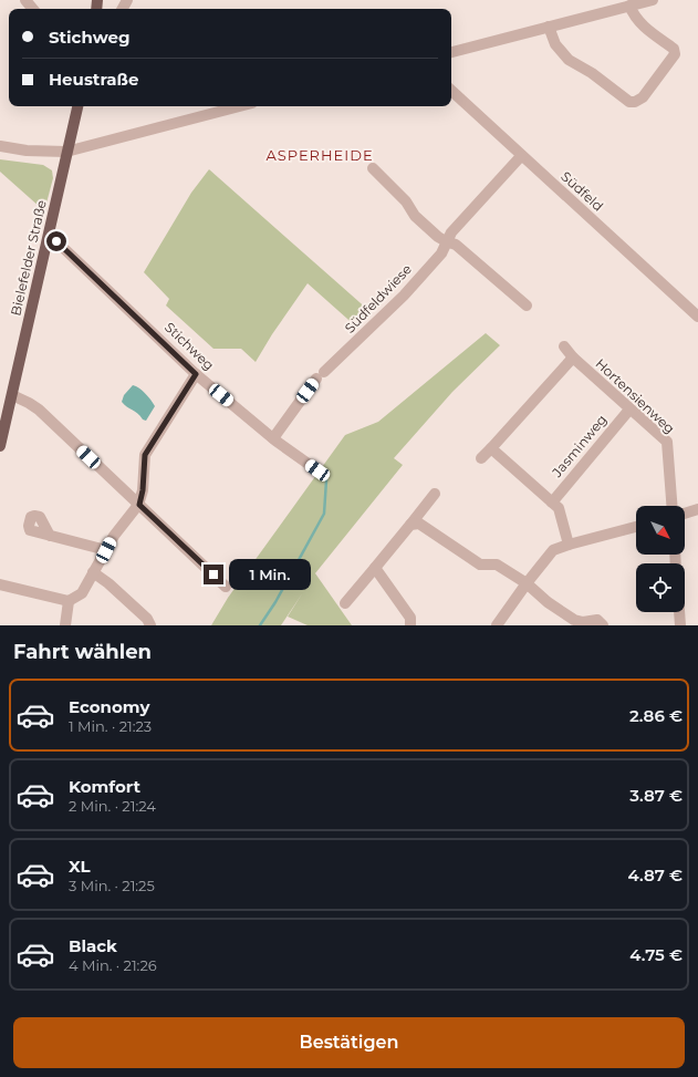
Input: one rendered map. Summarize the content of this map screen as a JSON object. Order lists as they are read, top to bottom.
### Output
{
  "streets": {
    "main road": ["Bielefelder Straße"],
    "street": [
      "Südfeld",
      "Südfeldwiese",
      "Stichweg",
      "Hortensienweg",
      "Jasminweg"
    ]
  },
  "crossings": [
    ["Südfeld", "Südfeldwiese"],
    ["Bielefelder Straße", "Stichweg"],
    ["Südfeldwiese", "Stichweg"],
    ["Hortensienweg", "Jasminweg"]
  ],
  "districts": ["ASPERHEIDE"],
  "north": "bottom right",
  "page": {
    "banner": ["Stichweg", "Heustraße"],
    "bubble": "1 Min.",
    "heading": "Fahrt wählen",
    "list": [
      {
        "name": "Economy",
        "note": "1 Min. · 21:23",
        "value": "2.86 €"
      },
      {
        "name": "Komfort",
        "note": "2 Min. · 21:24",
        "value": "3.87 €"
      },
      {
        "name": "XL",
        "note": "3 Min. · 21:25",
        "value": "4.87 €"
      },
      {
        "name": "Black",
        "note": "4 Min. · 21:26",
        "value": "4.75 €"
      }
    ],
    "buttons": "Bestätigen"
  }
}
